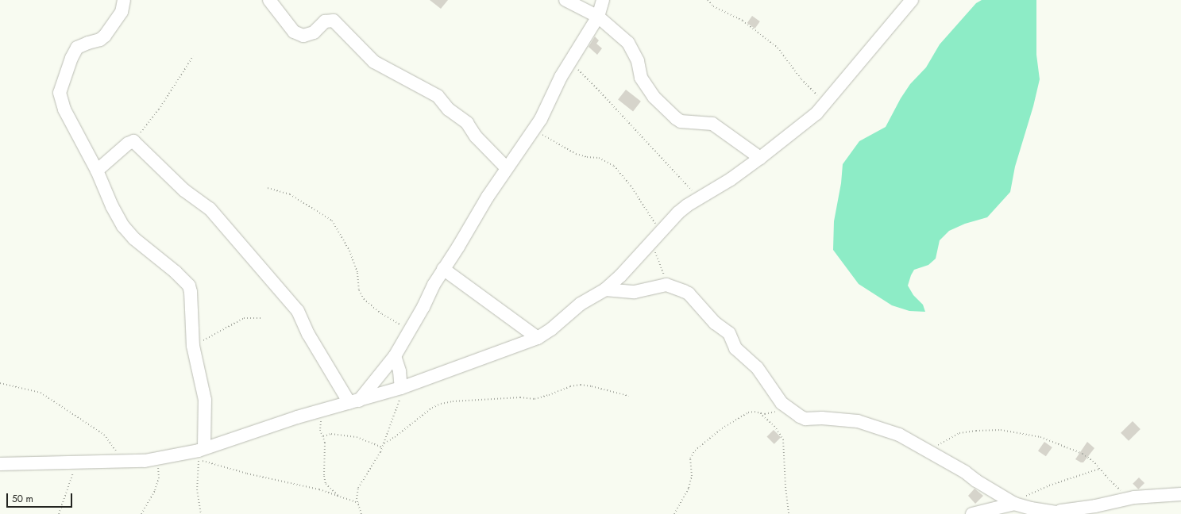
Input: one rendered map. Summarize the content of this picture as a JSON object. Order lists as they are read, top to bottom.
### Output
{
  "scale_bar": "50 m"
}
